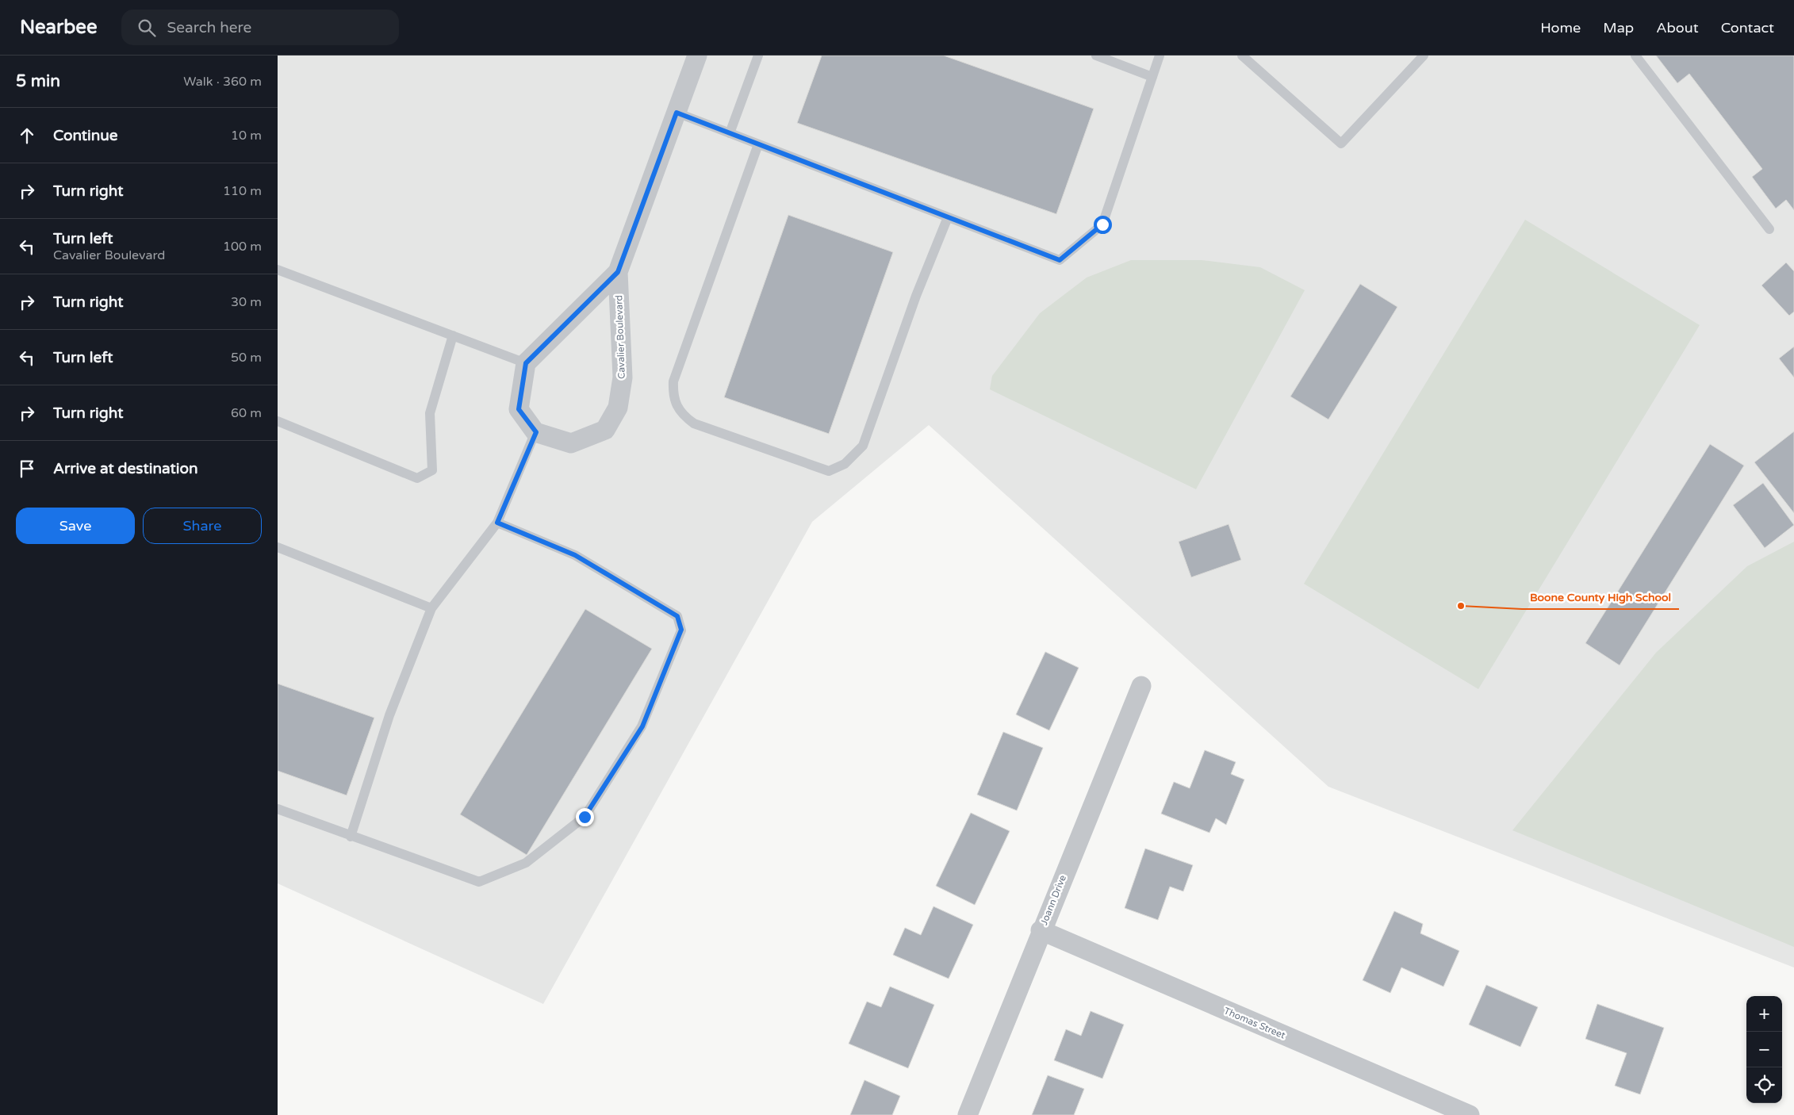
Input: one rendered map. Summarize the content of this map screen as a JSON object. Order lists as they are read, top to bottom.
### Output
{
  "streets": {
    "street": ["Cavalier Boulevard", "Joann Drive", "Thomas Street"]
  },
  "crossings": [
    ["Joann Drive", "Thomas Street"]
  ],
  "places": ["Boone County High School"],
  "page": {
    "header": "Nearbee",
    "search": "Search here",
    "nav": [
      "Home",
      "Map",
      "About",
      "Contact"
    ],
    "heading": ["5 min", "Walk · 360 m"],
    "list": [
      ["Continue", "10 m"],
      ["Turn right", "110 m"],
      ["Turn left", "Cavalier Boulevard", "100 m"],
      ["Turn right", "30 m"],
      ["Turn left", "50 m"],
      ["Turn right", "60 m"],
      "Arrive at destination"
    ],
    "buttons": ["Save", "Share"],
    "map_buttons": ["+", "−"]
  }
}
